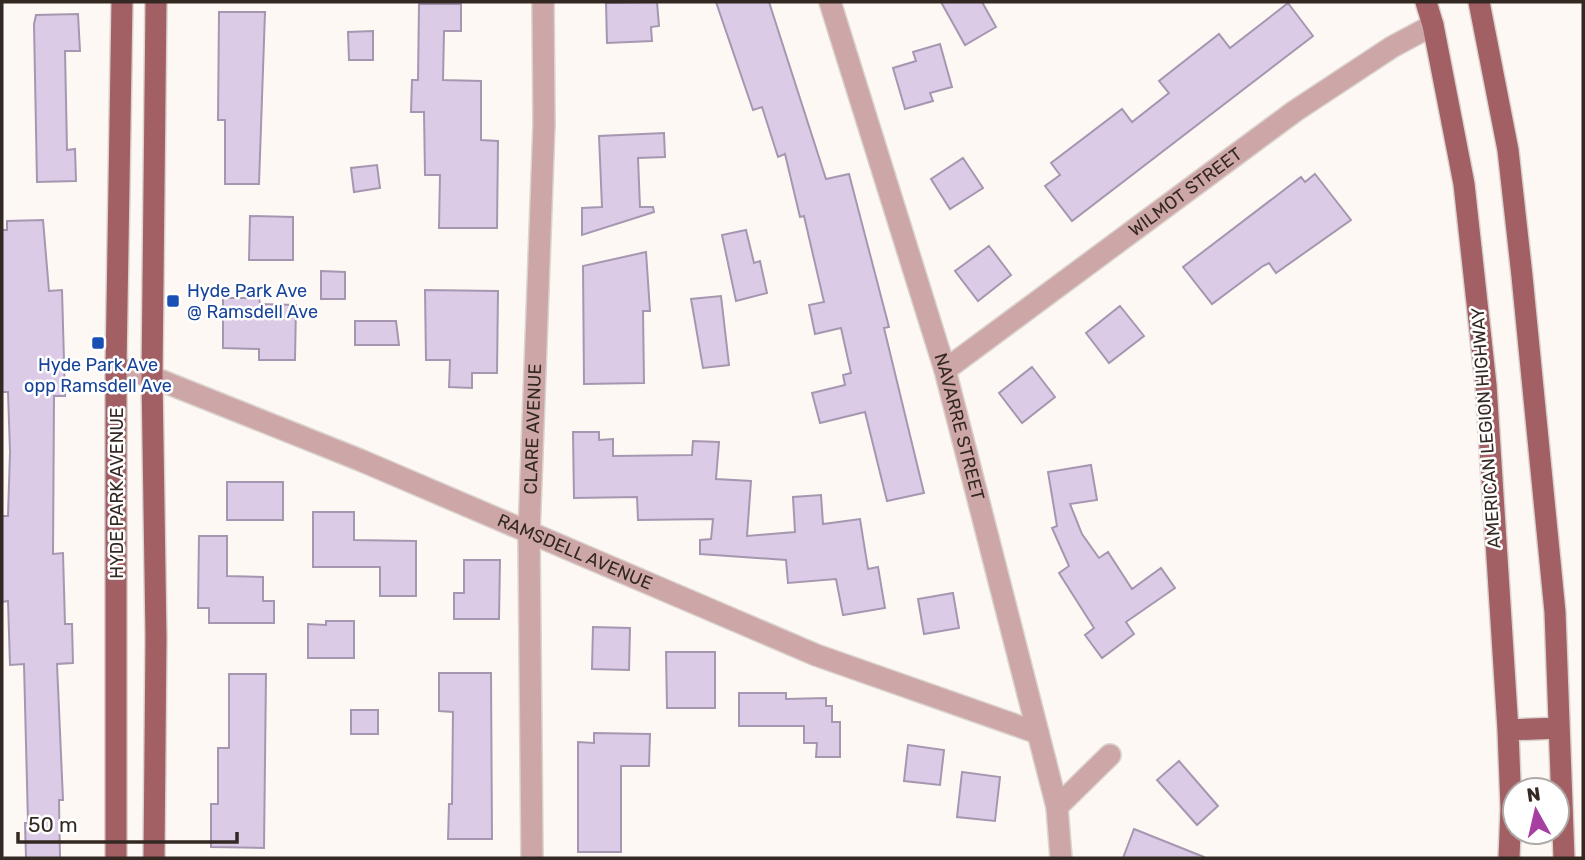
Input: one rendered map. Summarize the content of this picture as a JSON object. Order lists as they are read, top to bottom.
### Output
{
  "streets": {
    "main road": ["AMERICAN LEGION HIGHWAY", "HYDE PARK AVENUE"],
    "street": [
      "WILMOT STREET",
      "NAVARRE STREET",
      "CLARE AVENUE",
      "RAMSDELL AVENUE"
    ]
  },
  "crossings": [
    ["WILMOT STREET", "NAVARRE STREET"],
    ["WILMOT STREET", "AMERICAN LEGION HIGHWAY"],
    ["NAVARRE STREET", "RAMSDELL AVENUE"],
    ["CLARE AVENUE", "RAMSDELL AVENUE"],
    ["HYDE PARK AVENUE", "RAMSDELL AVENUE"]
  ],
  "places": {
    "transit": ["Hyde Park Ave @ Ramsdell Ave", "Hyde Park Ave opp Ramsdell Ave"]
  },
  "scale_bar": "50 m",
  "north": "top"
}
